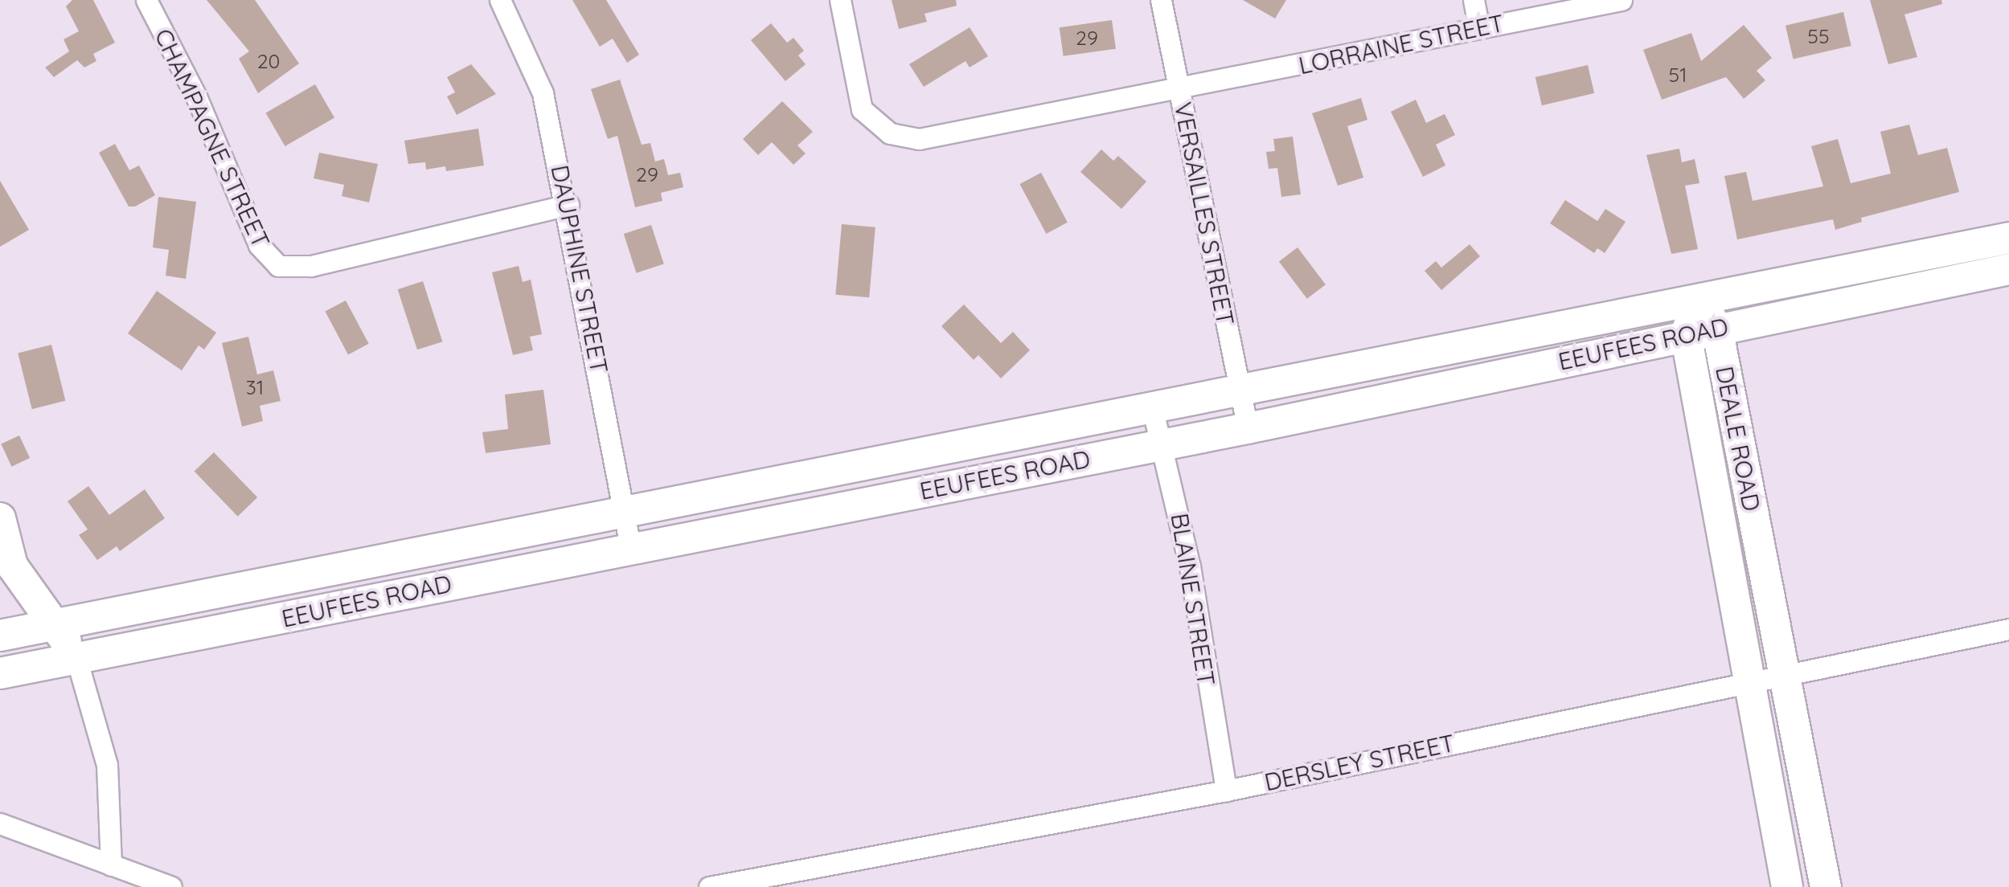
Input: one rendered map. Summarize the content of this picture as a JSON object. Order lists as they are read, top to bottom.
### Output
{
  "streets": {
    "main road": ["EEUFEES ROAD", "DEALE ROAD"],
    "street": [
      "LORRAINE STREET",
      "CHAMPAGNE STREET",
      "VERSAILLES STREET",
      "DAUPHINE STREET",
      "BLAINE STREET",
      "DERSLEY STREET"
    ]
  },
  "crossings": [
    ["LORRAINE STREET", "VERSAILLES STREET"],
    ["CHAMPAGNE STREET", "DAUPHINE STREET"],
    ["VERSAILLES STREET", "EEUFEES ROAD"],
    ["DAUPHINE STREET", "EEUFEES ROAD"],
    ["EEUFEES ROAD", "DEALE ROAD"],
    ["EEUFEES ROAD", "BLAINE STREET"],
    ["DEALE ROAD", "DERSLEY STREET"],
    ["BLAINE STREET", "DERSLEY STREET"]
  ],
  "house_numbers": [
    "55",
    "29",
    "20",
    "51",
    "29",
    "31"
  ]
}
